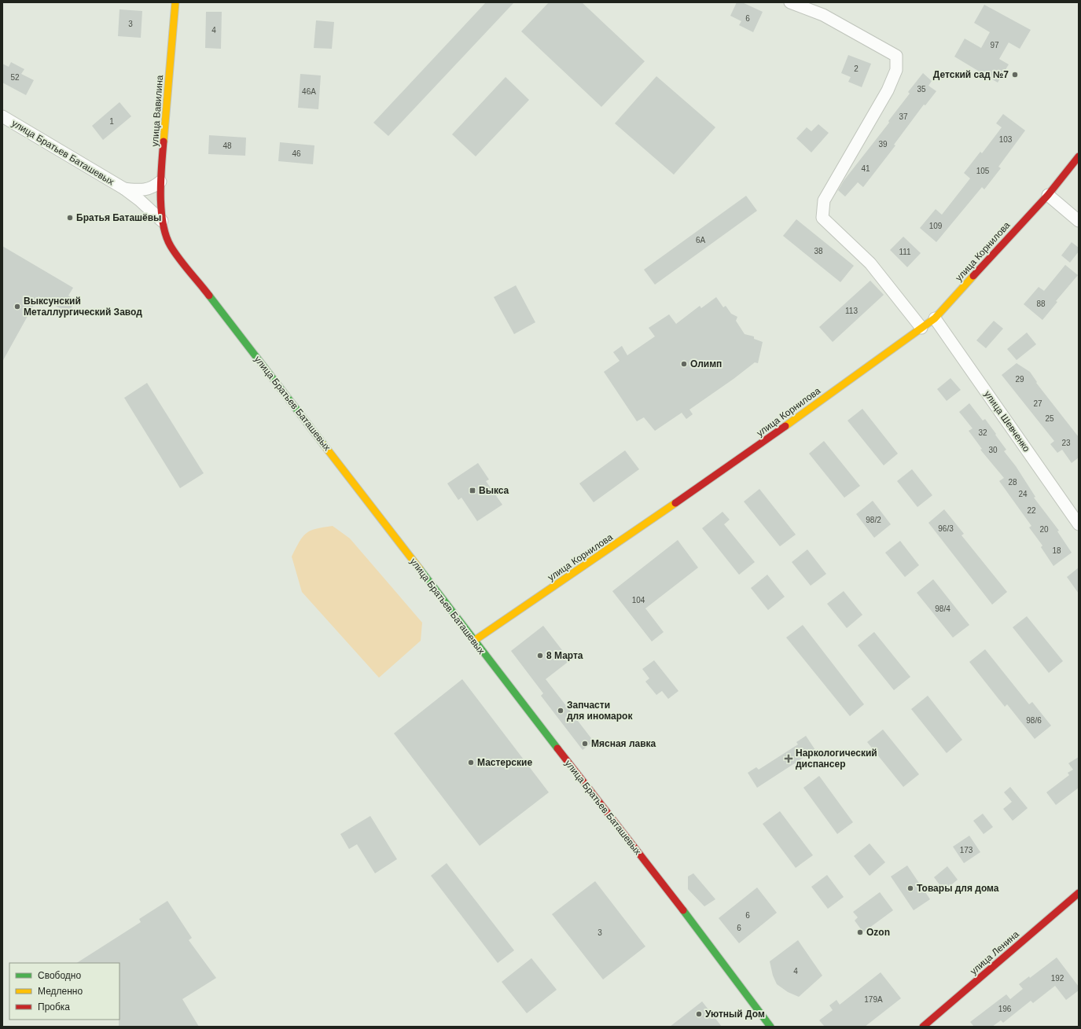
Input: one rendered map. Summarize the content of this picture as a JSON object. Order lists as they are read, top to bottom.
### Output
{
  "streets": {
    "street": [
      "улица Вавилина",
      "улица Братьев Баташевых",
      "улица Корнилова",
      "улица Шевченко",
      "улица Ленина"
    ]
  },
  "crossings": [
    ["улица Вавилина", "улица Братьев Баташевых"],
    ["улица Братьев Баташевых", "улица Корнилова"],
    ["улица Корнилова", "улица Шевченко"]
  ],
  "places": {
    "other": [
      "Детский сад №7",
      "Братья Баташёвы",
      "Выксунский Металлургический Завод",
      "Олимп",
      "8 Марта",
      "Запчасти для иномарок",
      "Мясная лавка",
      "Мастерские",
      "Товары для дома",
      "Ozon",
      "Уютный Дом"
    ],
    "transit": ["Выкса"],
    "health": ["Наркологический диспансер"]
  },
  "house_numbers": [
    "6",
    "3",
    "4",
    "97",
    "2",
    "52",
    "35",
    "46А",
    "37",
    "1",
    "103",
    "39",
    "48",
    "46",
    "41",
    "105",
    "109",
    "6А",
    "38",
    "111",
    "88",
    "113",
    "29",
    "27",
    "25",
    "32",
    "23",
    "30",
    "28",
    "24",
    "22",
    "98/2",
    "96/3",
    "20",
    "18",
    "104",
    "98/4",
    "98/6",
    "173",
    "6",
    "6",
    "3",
    "4",
    "192",
    "179А",
    "196"
  ],
  "legend": ["Свободно", "Медленно", "Пробка"]
}
